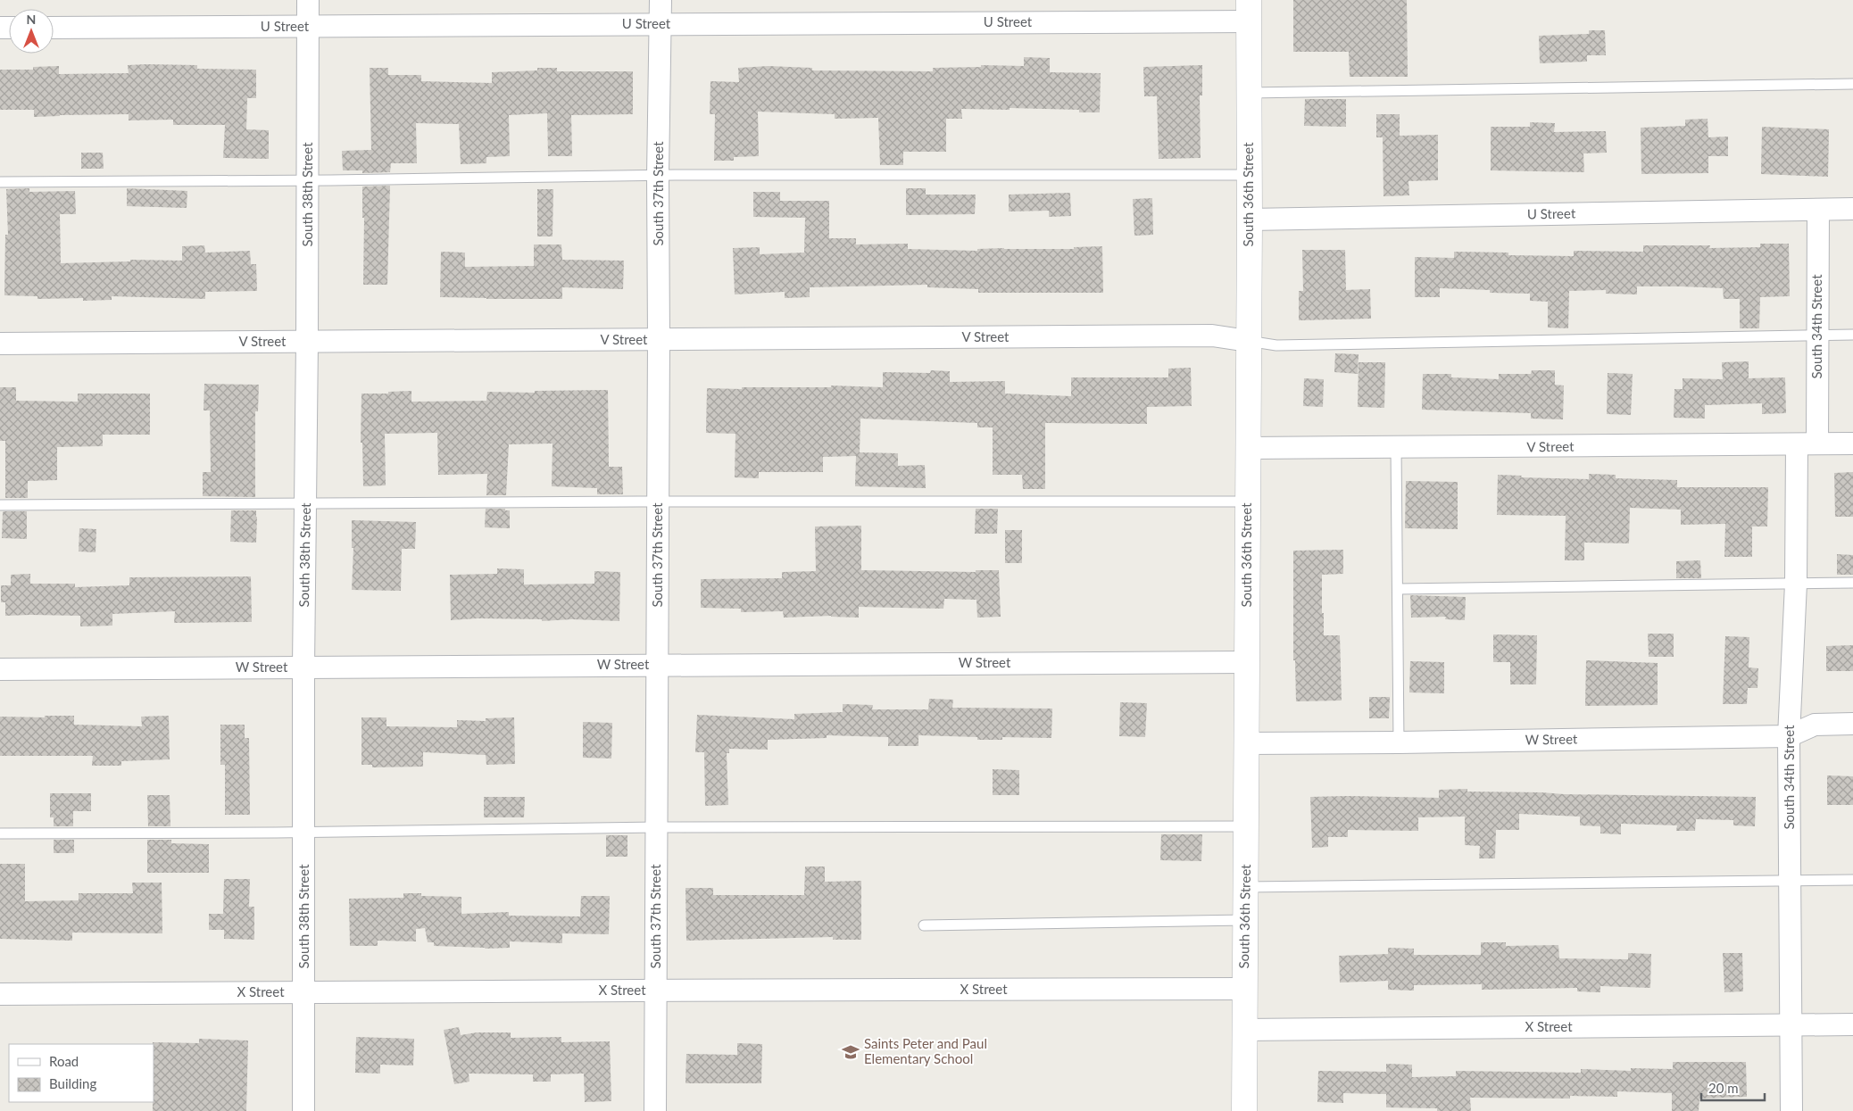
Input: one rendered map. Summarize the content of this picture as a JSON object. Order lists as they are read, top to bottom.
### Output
{
  "streets": {
    "main road": ["South 36th Street"],
    "street": [
      "U Street",
      "South 37th Street",
      "South 38th Street",
      "South 34th Street",
      "V Street",
      "W Street",
      "X Street"
    ]
  },
  "crossings": [
    ["U Street", "South 37th Street"],
    ["U Street", "South 38th Street"],
    ["U Street", "South 36th Street"],
    ["U Street", "South 34th Street"],
    ["South 37th Street", "V Street"],
    ["South 37th Street", "W Street"],
    ["South 37th Street", "X Street"],
    ["South 38th Street", "V Street"],
    ["South 38th Street", "W Street"],
    ["South 38th Street", "X Street"],
    ["South 36th Street", "V Street"],
    ["South 36th Street", "W Street"],
    ["South 36th Street", "X Street"],
    ["South 34th Street", "V Street"],
    ["South 34th Street", "W Street"],
    ["South 34th Street", "X Street"]
  ],
  "places": {
    "school or university": ["Saints Peter and Paul Elementary School"]
  },
  "legend": ["Road", "Building"],
  "scale_bar": "20 m",
  "north": "top"
}
